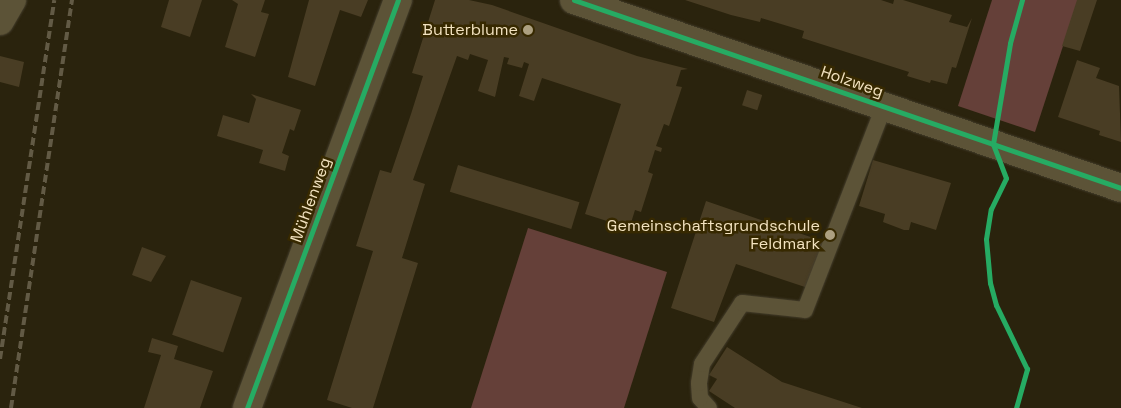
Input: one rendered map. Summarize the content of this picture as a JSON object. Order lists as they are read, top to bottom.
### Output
{
  "streets": {
    "street": ["Holzweg", "Mühlenweg"]
  },
  "places": ["Butterblume", "Gemeinschaftsgrundschule Feldmark"]
}
